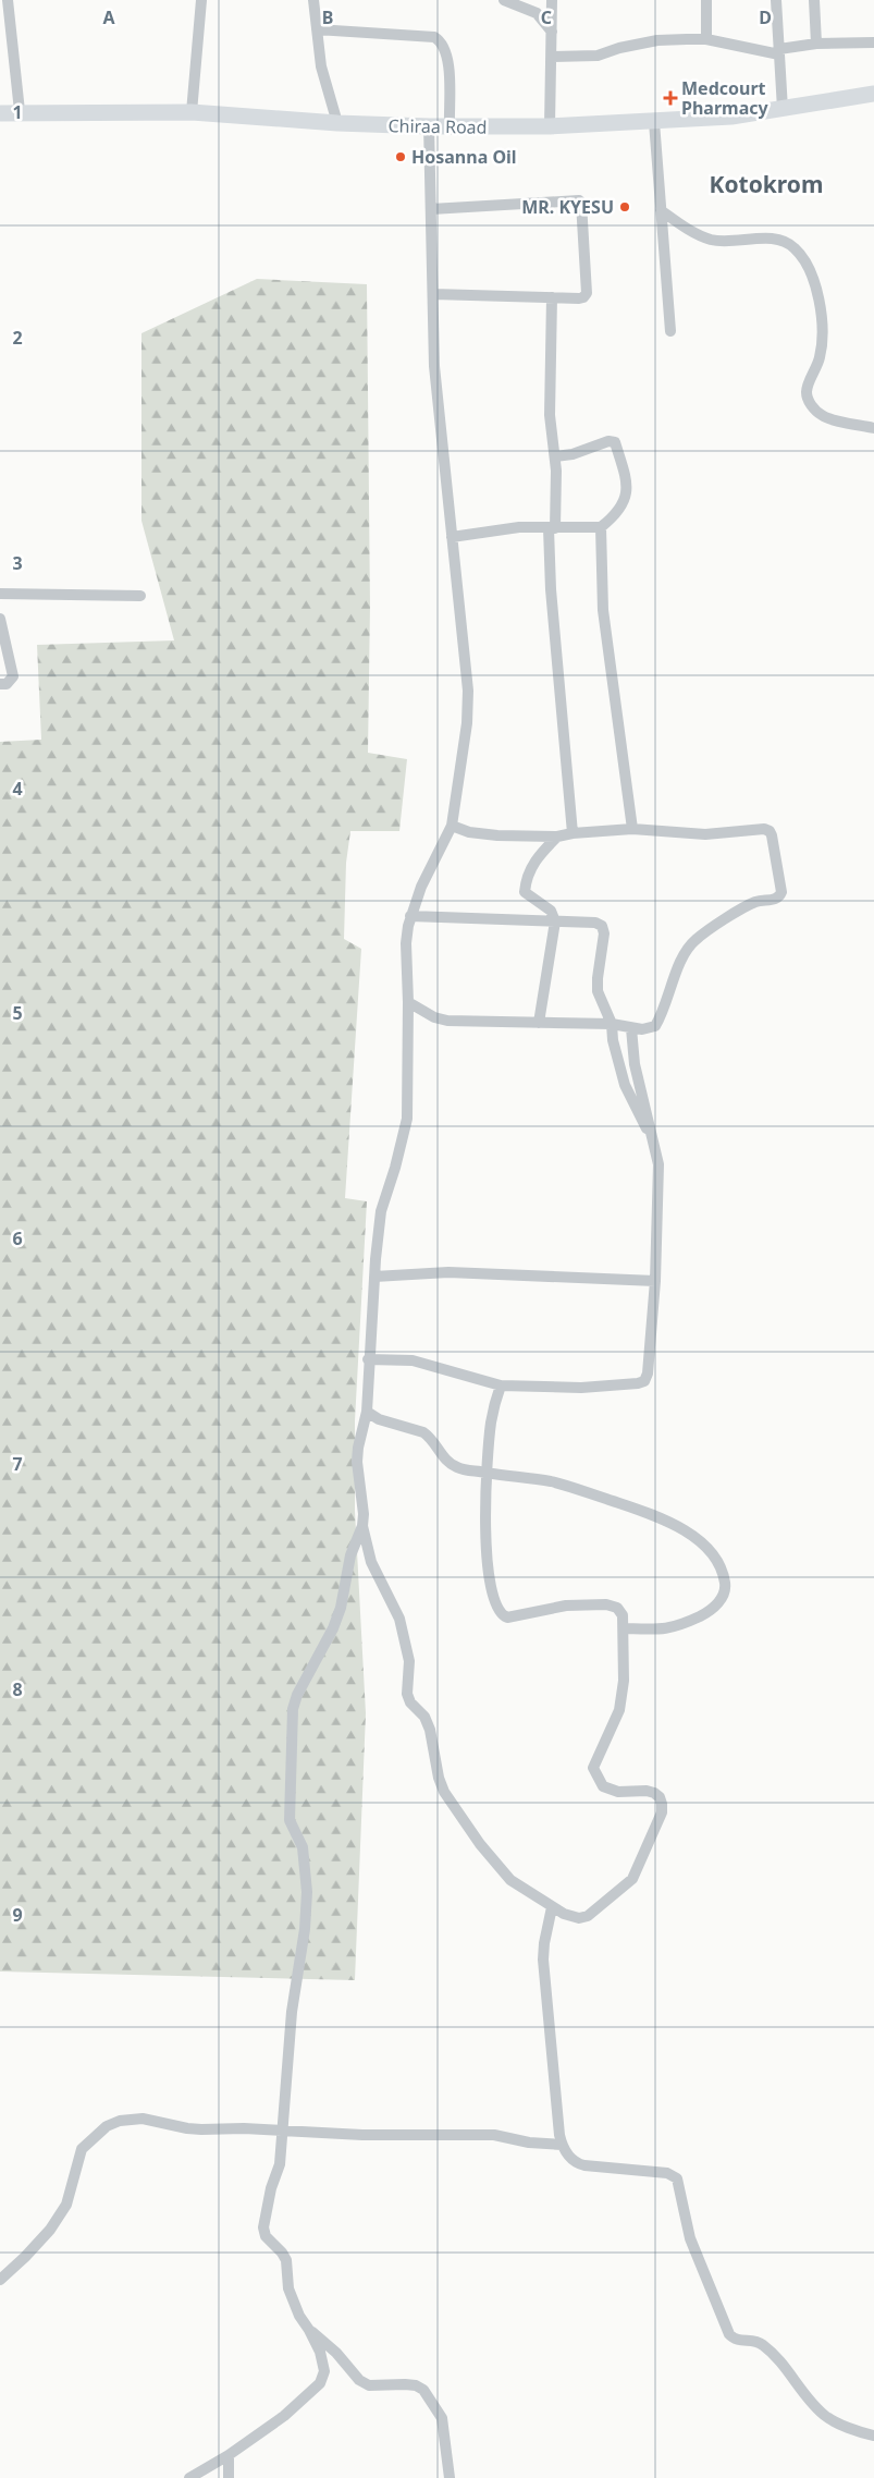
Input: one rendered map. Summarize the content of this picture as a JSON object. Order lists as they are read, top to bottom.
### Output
{
  "streets": {
    "highway": ["Chiraa Road"]
  },
  "districts": ["Kotokrom"],
  "places": {
    "health": ["Medcourt Pharmacy"],
    "other": ["Hosanna Oil", "MR. KYESU"]
  },
  "grid": {
    "columns": [
      "A",
      "B",
      "C",
      "D"
    ],
    "rows": [
      "1",
      "2",
      "3",
      "4",
      "5",
      "6",
      "7",
      "8",
      "9"
    ]
  }
}
